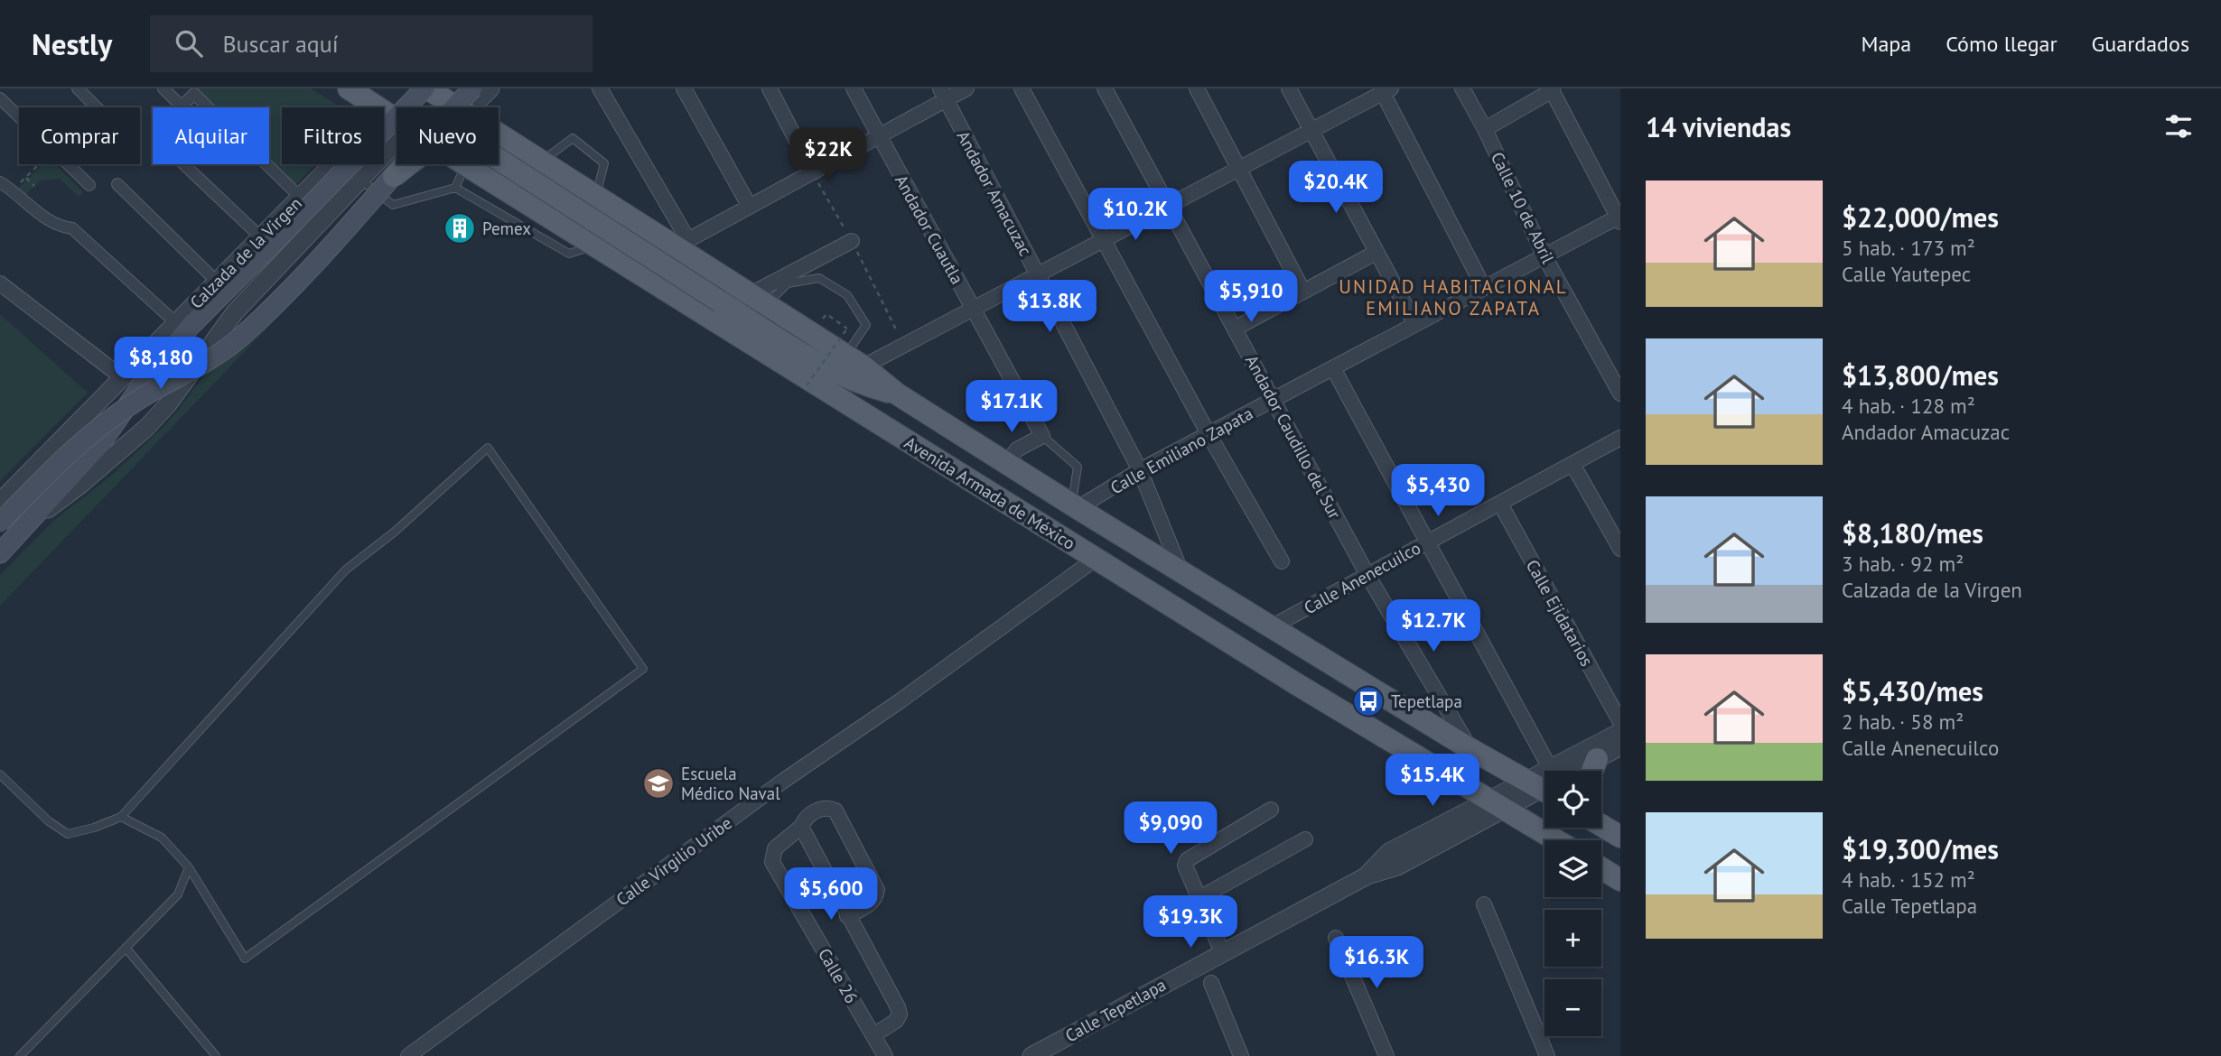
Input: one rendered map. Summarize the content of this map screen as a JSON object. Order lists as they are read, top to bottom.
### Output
{
  "streets": {
    "main road": ["Calzada de la Virgen", "Avenida Armada de México"],
    "street": [
      "Andador Amacuzac",
      "Calle 10 de Abril",
      "Andador Cuautla",
      "Andador Caudillo del Sur",
      "Calle Emiliano Zapata",
      "Calle Anenecuilco",
      "Calle Ejidatarios",
      "Calle Virgilio Uribe",
      "Calle 26",
      "Calle Tepetlapa"
    ]
  },
  "crossings": [
    ["Andador Amacuzac", "Calle Emiliano Zapata"],
    ["Andador Amacuzac", "Avenida Armada de México"],
    ["Calle 10 de Abril", "Calle Emiliano Zapata"],
    ["Andador Cuautla", "Calle Emiliano Zapata"],
    ["Andador Cuautla", "Avenida Armada de México"],
    ["Calzada de la Virgen", "Avenida Armada de México"],
    ["Andador Caudillo del Sur", "Calle Emiliano Zapata"],
    ["Andador Caudillo del Sur", "Avenida Armada de México"],
    ["Andador Caudillo del Sur", "Calle Anenecuilco"],
    ["Calle Emiliano Zapata", "Avenida Armada de México"],
    ["Avenida Armada de México", "Calle Anenecuilco"],
    ["Avenida Armada de México", "Calle Virgilio Uribe"],
    ["Avenida Armada de México", "Calle Tepetlapa"],
    ["Calle Anenecuilco", "Calle Ejidatarios"]
  ],
  "districts": ["UNIDAD HABITACIONAL EMILIANO ZAPATA"],
  "places": {
    "building": ["Pemex"],
    "bus stop": ["Tepetlapa"],
    "school or university": ["Escuela Médico Naval"]
  },
  "page": {
    "header": "Nestly",
    "search": "Buscar aquí",
    "nav": ["Mapa", "Cómo llegar", "Guardados"],
    "heading": "14 viviendas",
    "chip": [
      "Comprar",
      "Alquilar",
      "Filtros",
      "Nuevo"
    ],
    "price": [
      "$22K",
      "$20.4K",
      "$10.2K",
      "$5,910",
      "$13.8K",
      "$8,180",
      "$17.1K",
      "$5,430",
      "$12.7K",
      "$15.4K",
      "$9,090",
      "$5,600",
      "$19.3K",
      "$16.3K"
    ],
    "list": [
      {
        "name": "$22,000/mes",
        "note": "5 hab. · 173 m² · Calle Yautepec"
      },
      {
        "name": "$13,800/mes",
        "note": "4 hab. · 128 m² · Andador Amacuzac"
      },
      {
        "name": "$8,180/mes",
        "note": "3 hab. · 92 m² · Calzada de la Virgen"
      },
      {
        "name": "$5,430/mes",
        "note": "2 hab. · 58 m² · Calle Anenecuilco"
      },
      {
        "name": "$19,300/mes",
        "note": "4 hab. · 152 m² · Calle Tepetlapa"
      }
    ],
    "map_buttons": ["+", "−"]
  }
}
